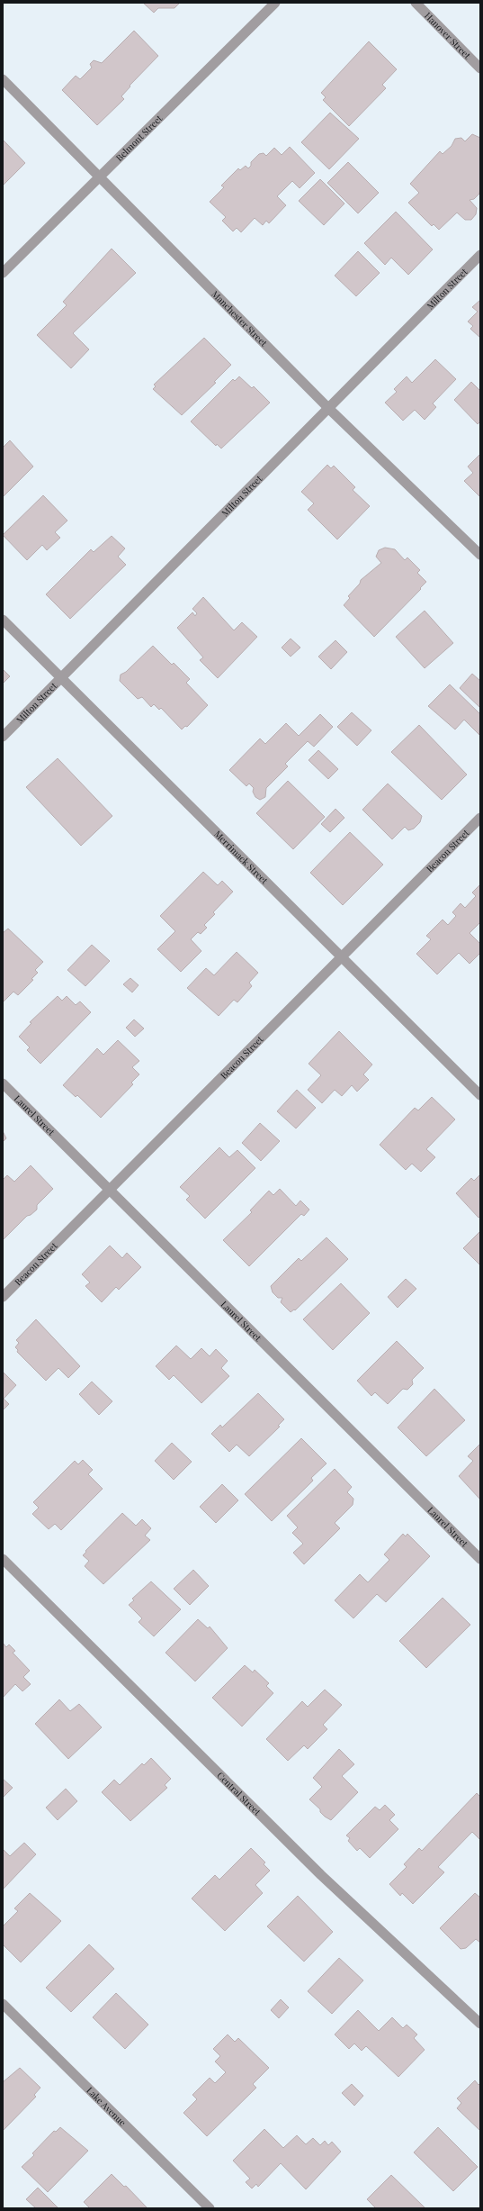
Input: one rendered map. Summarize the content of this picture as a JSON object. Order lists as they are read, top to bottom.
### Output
{
  "streets": {
    "street": [
      "Hanover Street",
      "Belmont Street",
      "Milton Street",
      "Manchester Street",
      "Beacon Street",
      "Merrimack Street",
      "Laurel Street",
      "Central Street",
      "Lake Avenue"
    ]
  },
  "crossings": [
    ["Belmont Street", "Manchester Street"],
    ["Milton Street", "Manchester Street"],
    ["Milton Street", "Merrimack Street"],
    ["Beacon Street", "Merrimack Street"],
    ["Beacon Street", "Laurel Street"]
  ]
}
